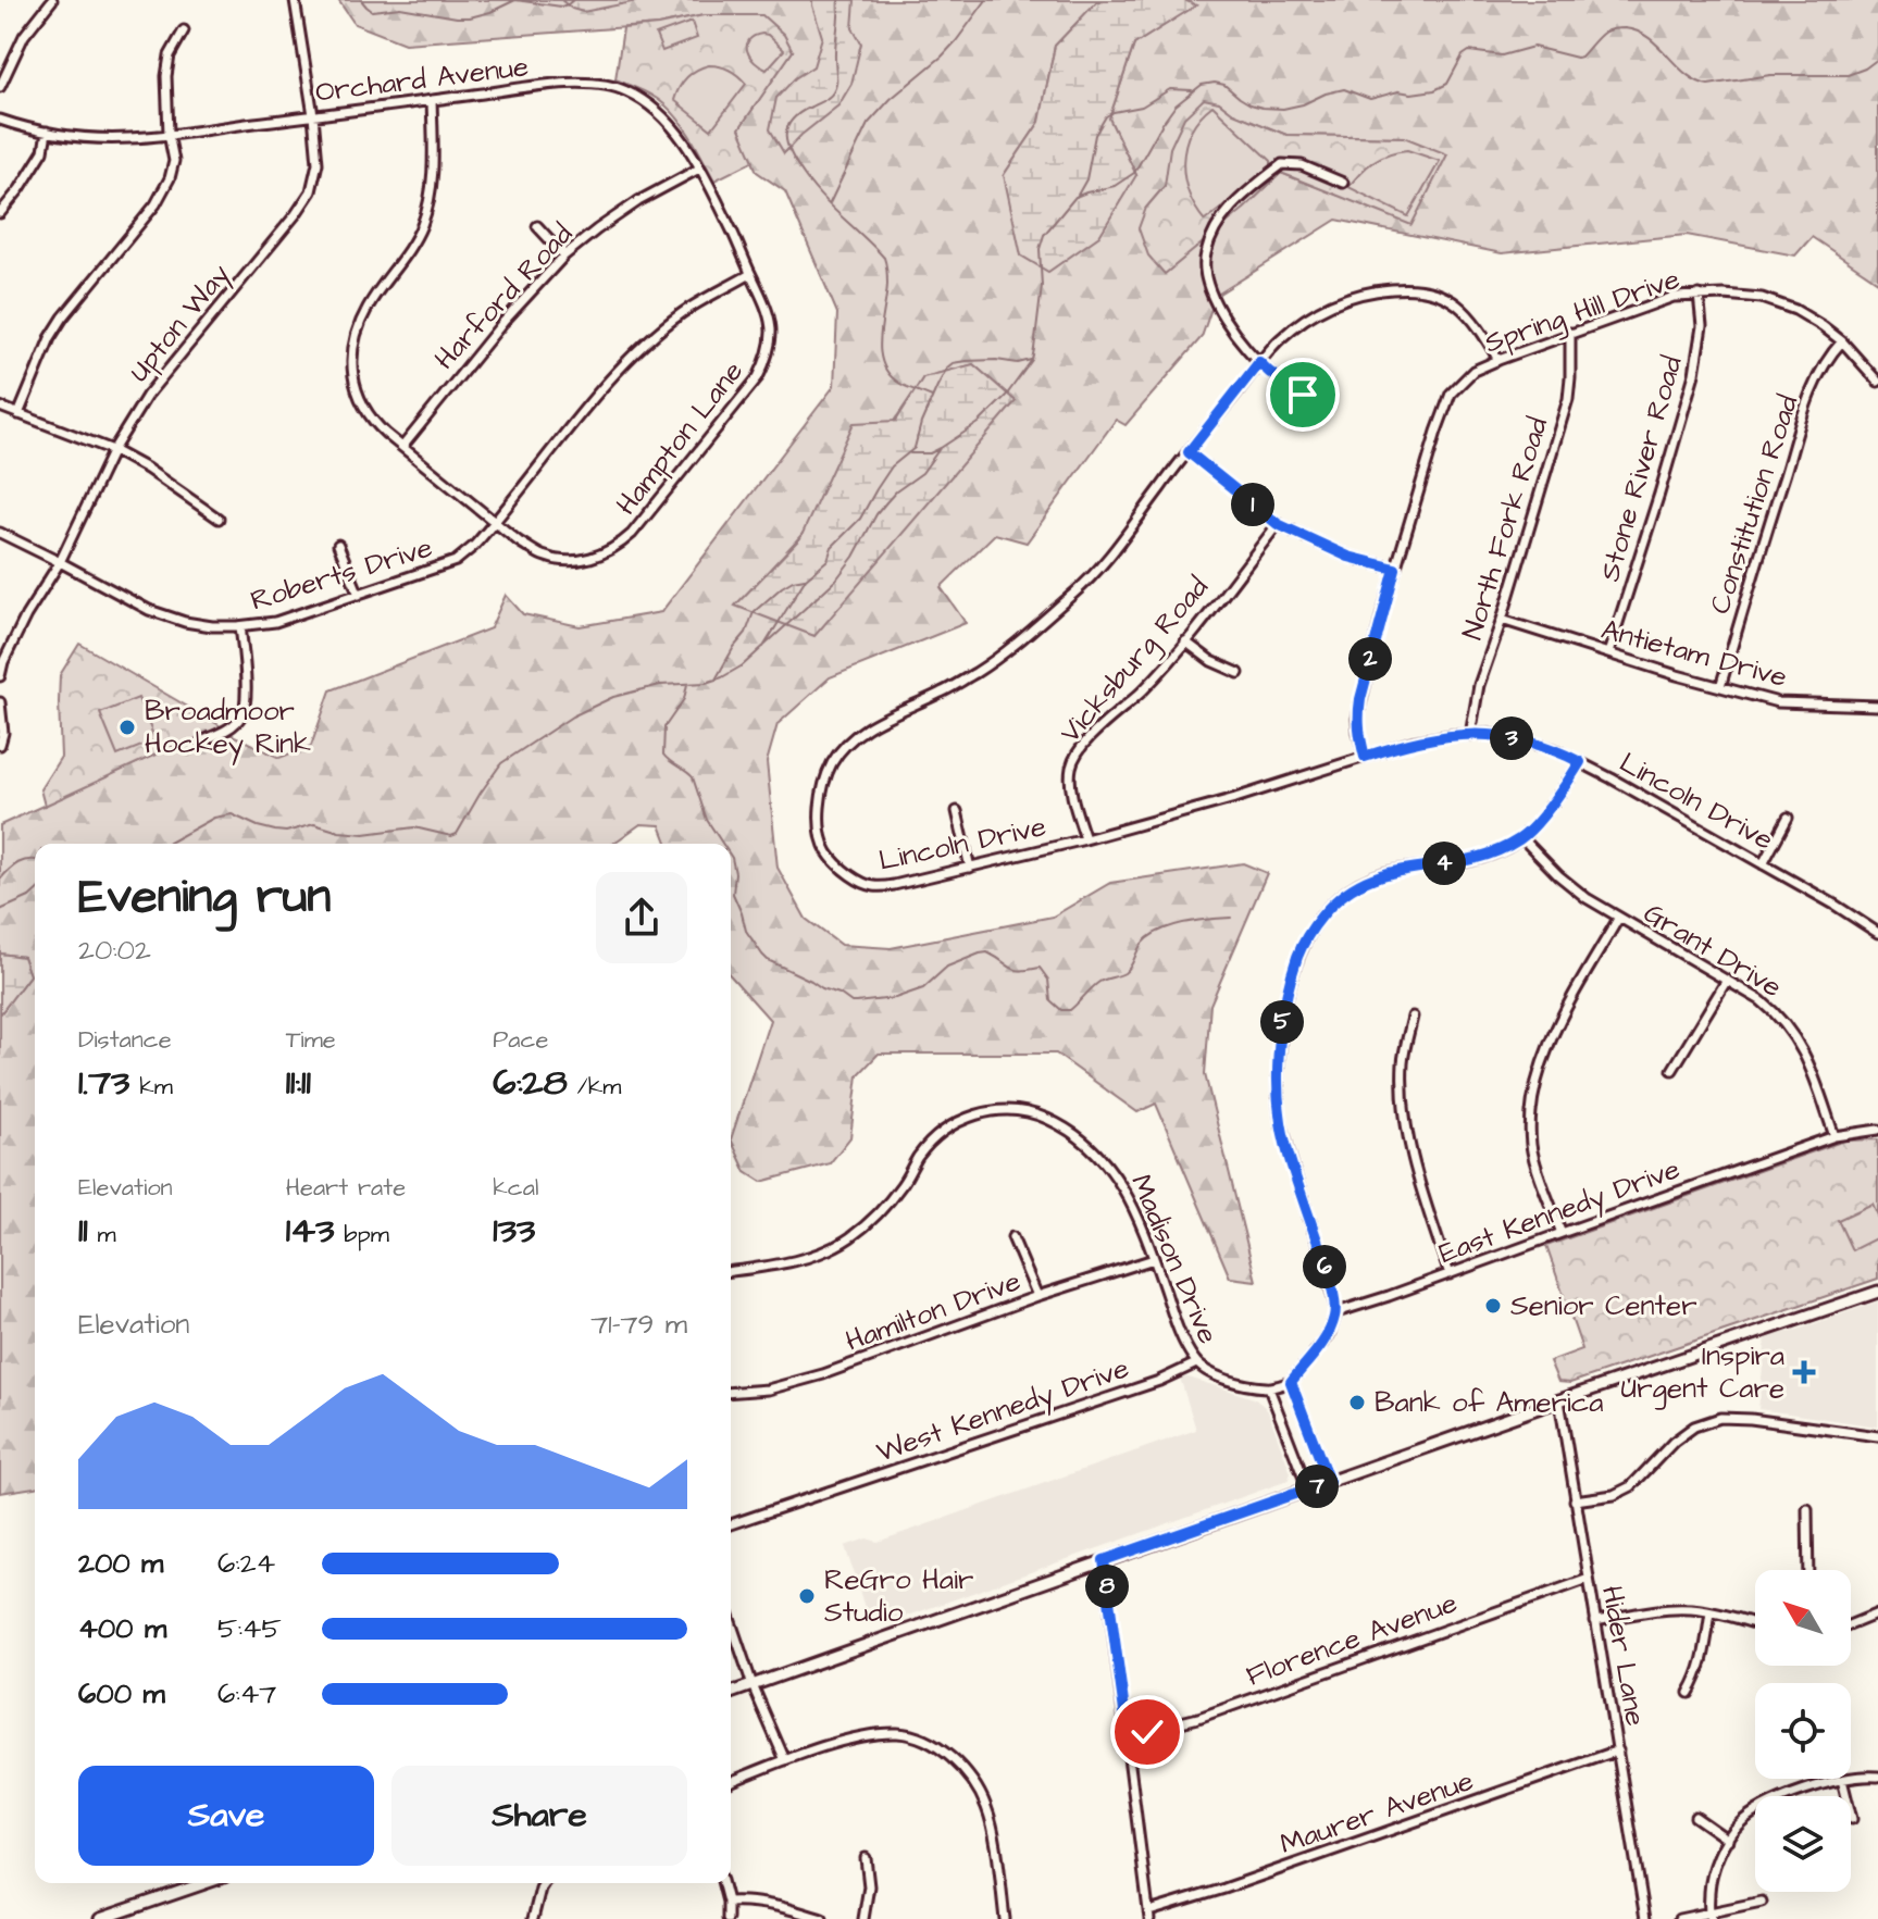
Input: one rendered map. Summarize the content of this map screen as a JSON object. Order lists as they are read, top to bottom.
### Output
{
  "streets": {
    "street": [
      "Orchard Avenue",
      "Harford Road",
      "Spring Hill Drive",
      "Upton Way",
      "Hampton Lane",
      "Stone River Road",
      "Constitution Road",
      "North Fork Road",
      "Roberts Drive",
      "Antietam Drive",
      "Vicksburg Road",
      "Lincoln Drive",
      "Grant Drive",
      "East Kennedy Drive",
      "Madison Drive",
      "Hamilton Drive",
      "West Kennedy Drive",
      "Florence Avenue",
      "Hider Lane",
      "Maurer Avenue"
    ]
  },
  "crossings": [
    ["Orchard Avenue", "Harford Road"],
    ["Orchard Avenue", "Upton Way"],
    ["Orchard Avenue", "Hampton Lane"],
    ["Orchard Avenue", "Roberts Drive"],
    ["Harford Road", "Hampton Lane"],
    ["Spring Hill Drive", "Stone River Road"],
    ["Spring Hill Drive", "Constitution Road"],
    ["Spring Hill Drive", "North Fork Road"],
    ["Spring Hill Drive", "Lincoln Drive"],
    ["Upton Way", "Roberts Drive"],
    ["Hampton Lane", "Roberts Drive"],
    ["Stone River Road", "Antietam Drive"],
    ["Constitution Road", "Antietam Drive"],
    ["North Fork Road", "Antietam Drive"],
    ["North Fork Road", "Lincoln Drive"],
    ["Vicksburg Road", "Lincoln Drive"],
    ["Grant Drive", "East Kennedy Drive"],
    ["Madison Drive", "Hamilton Drive"],
    ["Madison Drive", "West Kennedy Drive"],
    ["Florence Avenue", "Hider Lane"],
    ["Hider Lane", "Maurer Avenue"]
  ],
  "places": {
    "other": [
      "Broadmoor Hockey Rink",
      "Senior Center",
      "Bank of America",
      "ReGro Hair Studio"
    ],
    "health": ["Inspira Urgent Care"]
  },
  "north": "top left",
  "page": {
    "pins": [
      "1",
      "2",
      "3",
      "4",
      "5",
      "6",
      "7",
      "8"
    ],
    "heading": ["Evening run", "20:02"],
    "stats": [
      ["Distance", "1.73 km"],
      ["Time", "11:11"],
      ["Pace", "6:28 /km"],
      ["Elevation", "11 m"],
      ["Heart rate", "143 bpm"],
      ["kcal", "133"]
    ],
    "chart": ["Elevation", "71–79 m"],
    "list": [
      {
        "name": "200 m",
        "note": "6:24"
      },
      {
        "name": "400 m",
        "note": "5:45"
      },
      {
        "name": "600 m",
        "note": "6:47"
      }
    ],
    "buttons": ["Save", "Share"]
  }
}
